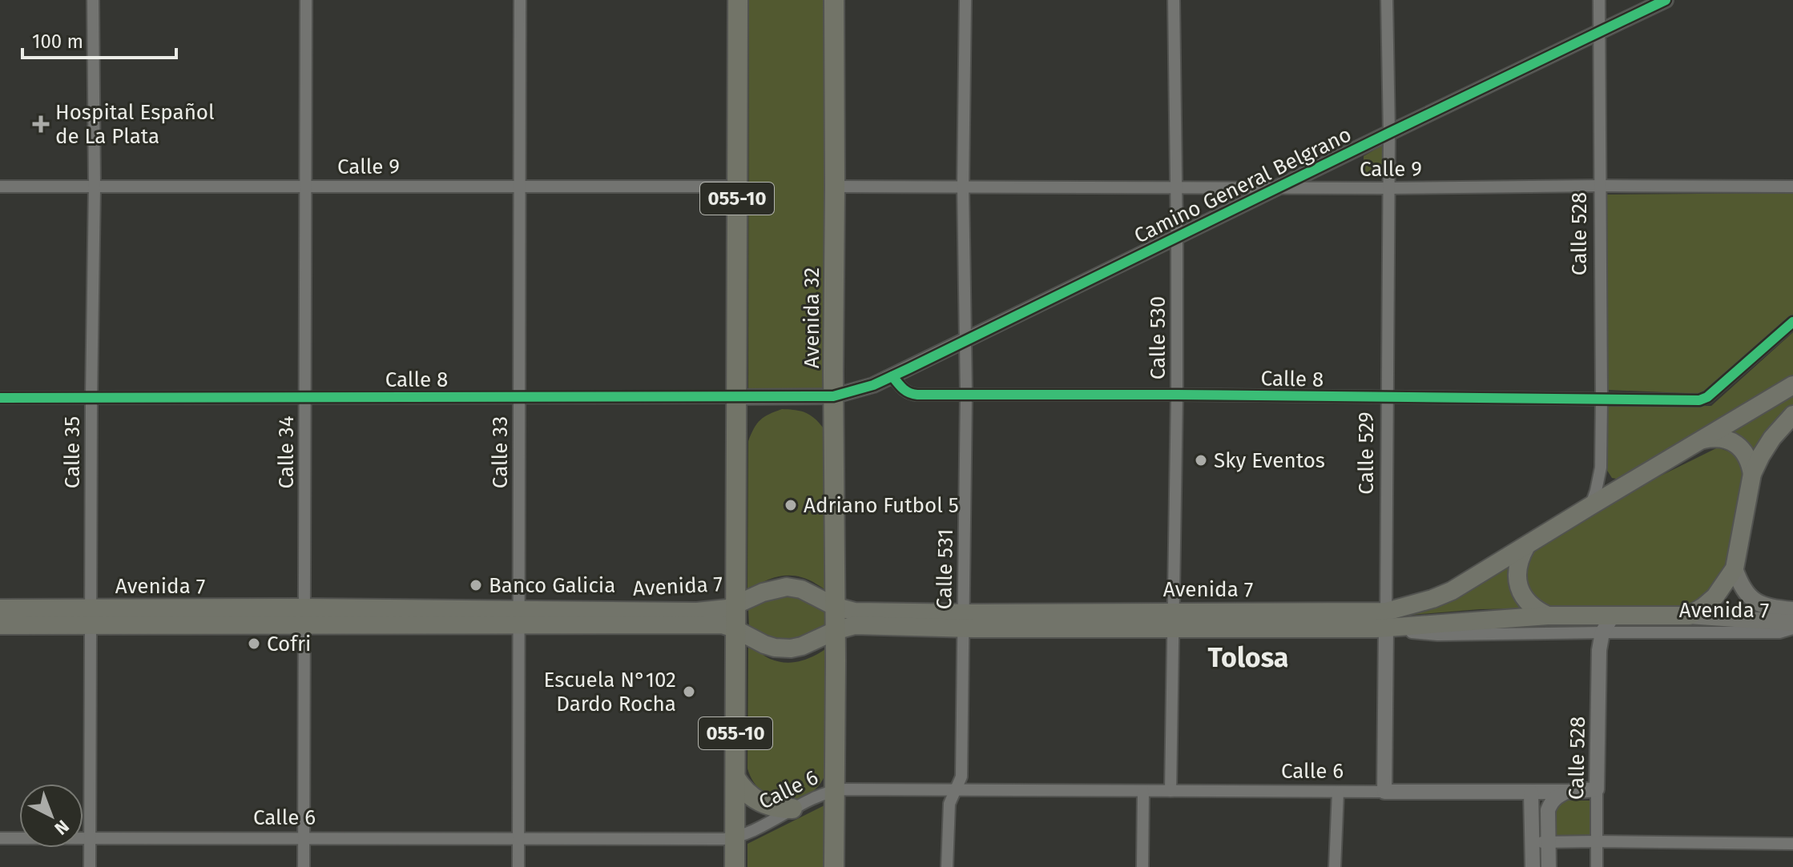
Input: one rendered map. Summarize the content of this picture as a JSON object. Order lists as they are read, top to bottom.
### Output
{
  "streets": {
    "highway": ["055-10", "Avenida 32"],
    "main road": ["Avenida 7"],
    "street": [
      "Calle 9",
      "Camino General Belgrano",
      "Calle 528",
      "Calle 530",
      "Calle 8",
      "Calle 35",
      "Calle 34",
      "Calle 33",
      "Calle 529",
      "Calle 531",
      "Calle 6"
    ]
  },
  "crossings": [
    ["Calle 9", "Camino General Belgrano"],
    ["Calle 9", "055-10"],
    ["Calle 9", "Calle 528"],
    ["Calle 9", "Avenida 32"],
    ["Calle 9", "Calle 530"],
    ["Calle 9", "Calle 35"],
    ["Calle 9", "Calle 34"],
    ["Calle 9", "Calle 33"],
    ["Calle 9", "Calle 529"],
    ["Calle 9", "Calle 531"],
    ["Camino General Belgrano", "Calle 528"],
    ["Camino General Belgrano", "Avenida 32"],
    ["Camino General Belgrano", "Calle 530"],
    ["Camino General Belgrano", "Calle 8"],
    ["Camino General Belgrano", "Calle 529"],
    ["Camino General Belgrano", "Calle 531"],
    ["055-10", "Calle 8"],
    ["055-10", "Avenida 7"],
    ["055-10", "Calle 6"],
    ["Calle 528", "Calle 8"],
    ["Calle 528", "Avenida 7"],
    ["Calle 528", "Calle 6"],
    ["Avenida 32", "Calle 8"],
    ["Avenida 32", "Avenida 7"],
    ["Avenida 32", "Calle 6"],
    ["Calle 530", "Calle 8"],
    ["Calle 530", "Avenida 7"],
    ["Calle 530", "Calle 6"],
    ["Calle 8", "Calle 35"],
    ["Calle 8", "Calle 34"],
    ["Calle 8", "Calle 33"],
    ["Calle 8", "Calle 529"],
    ["Calle 8", "Calle 531"],
    ["Calle 35", "Avenida 7"],
    ["Calle 35", "Calle 6"],
    ["Calle 34", "Avenida 7"],
    ["Calle 34", "Calle 6"],
    ["Calle 33", "Avenida 7"],
    ["Calle 33", "Calle 6"],
    ["Calle 529", "Avenida 7"],
    ["Calle 529", "Calle 6"],
    ["Calle 531", "Avenida 7"],
    ["Calle 531", "Calle 6"]
  ],
  "districts": ["Tolosa"],
  "places": {
    "health": ["Hospital Español de La Plata"],
    "other": [
      "Sky Eventos",
      "Adriano Futbol 5",
      "Banco Galicia",
      "Cofri",
      "Escuela N°102 Dardo Rocha"
    ]
  },
  "scale_bar": "100 m",
  "north": "bottom right"
}
